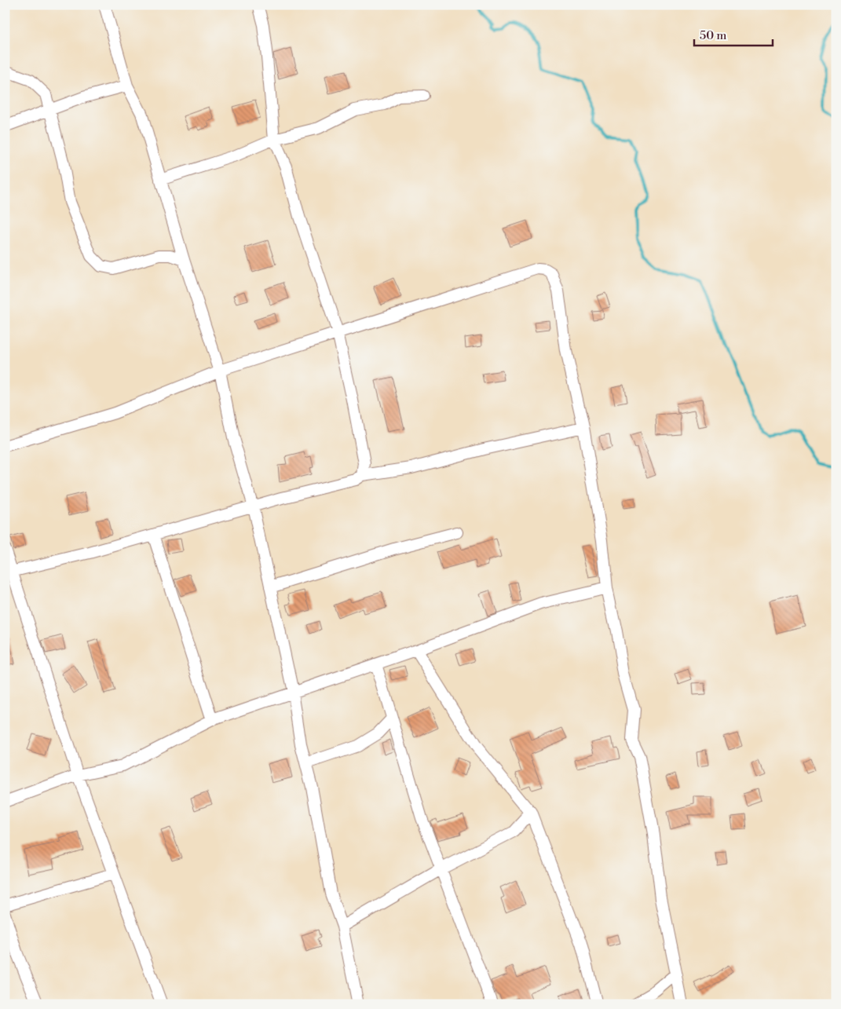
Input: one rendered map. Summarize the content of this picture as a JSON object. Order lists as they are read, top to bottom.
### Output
{
  "scale_bar": "50 m"
}
